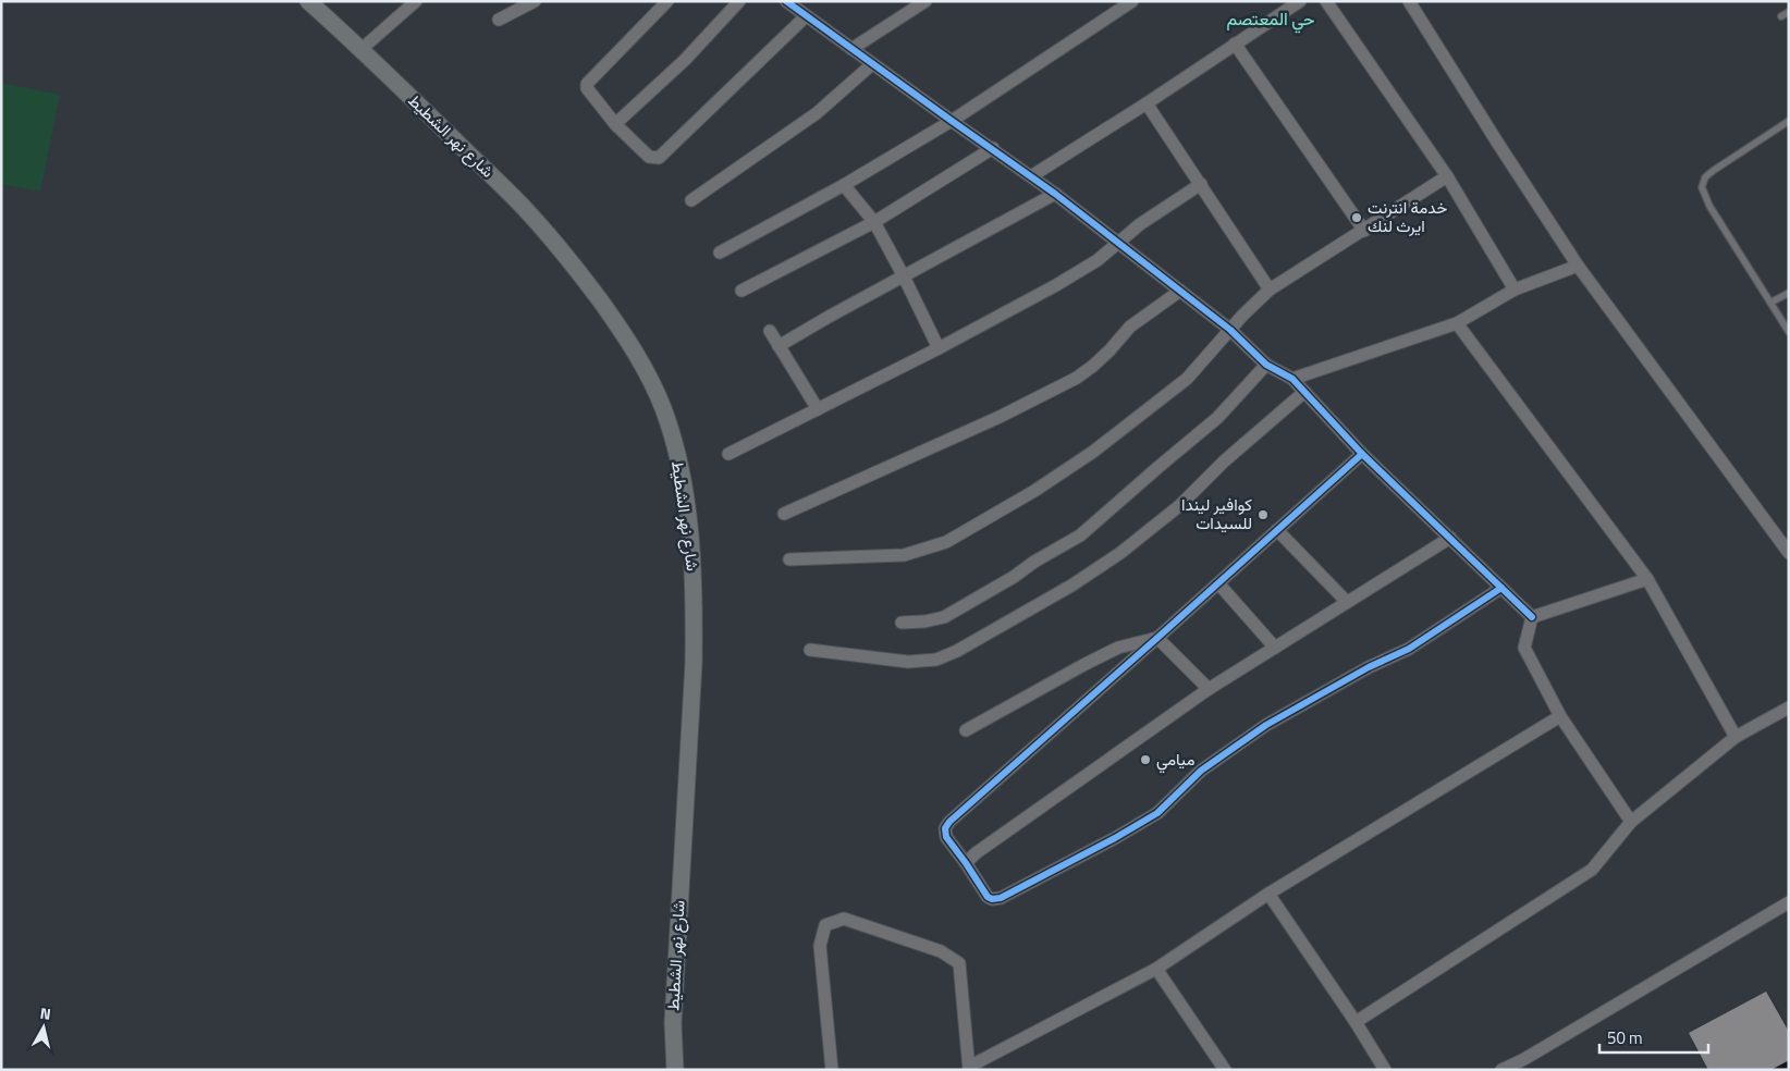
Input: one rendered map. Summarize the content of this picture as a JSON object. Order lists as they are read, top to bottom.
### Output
{
  "streets": {
    "main road": ["شارع نهر الشطيط"]
  },
  "districts": ["حي المعتصم"],
  "places": ["خدمة انترنت ايرث لنك", "كوافير ليندا للسيدات", "ميامي"],
  "scale_bar": "50 m",
  "north": "top"
}
